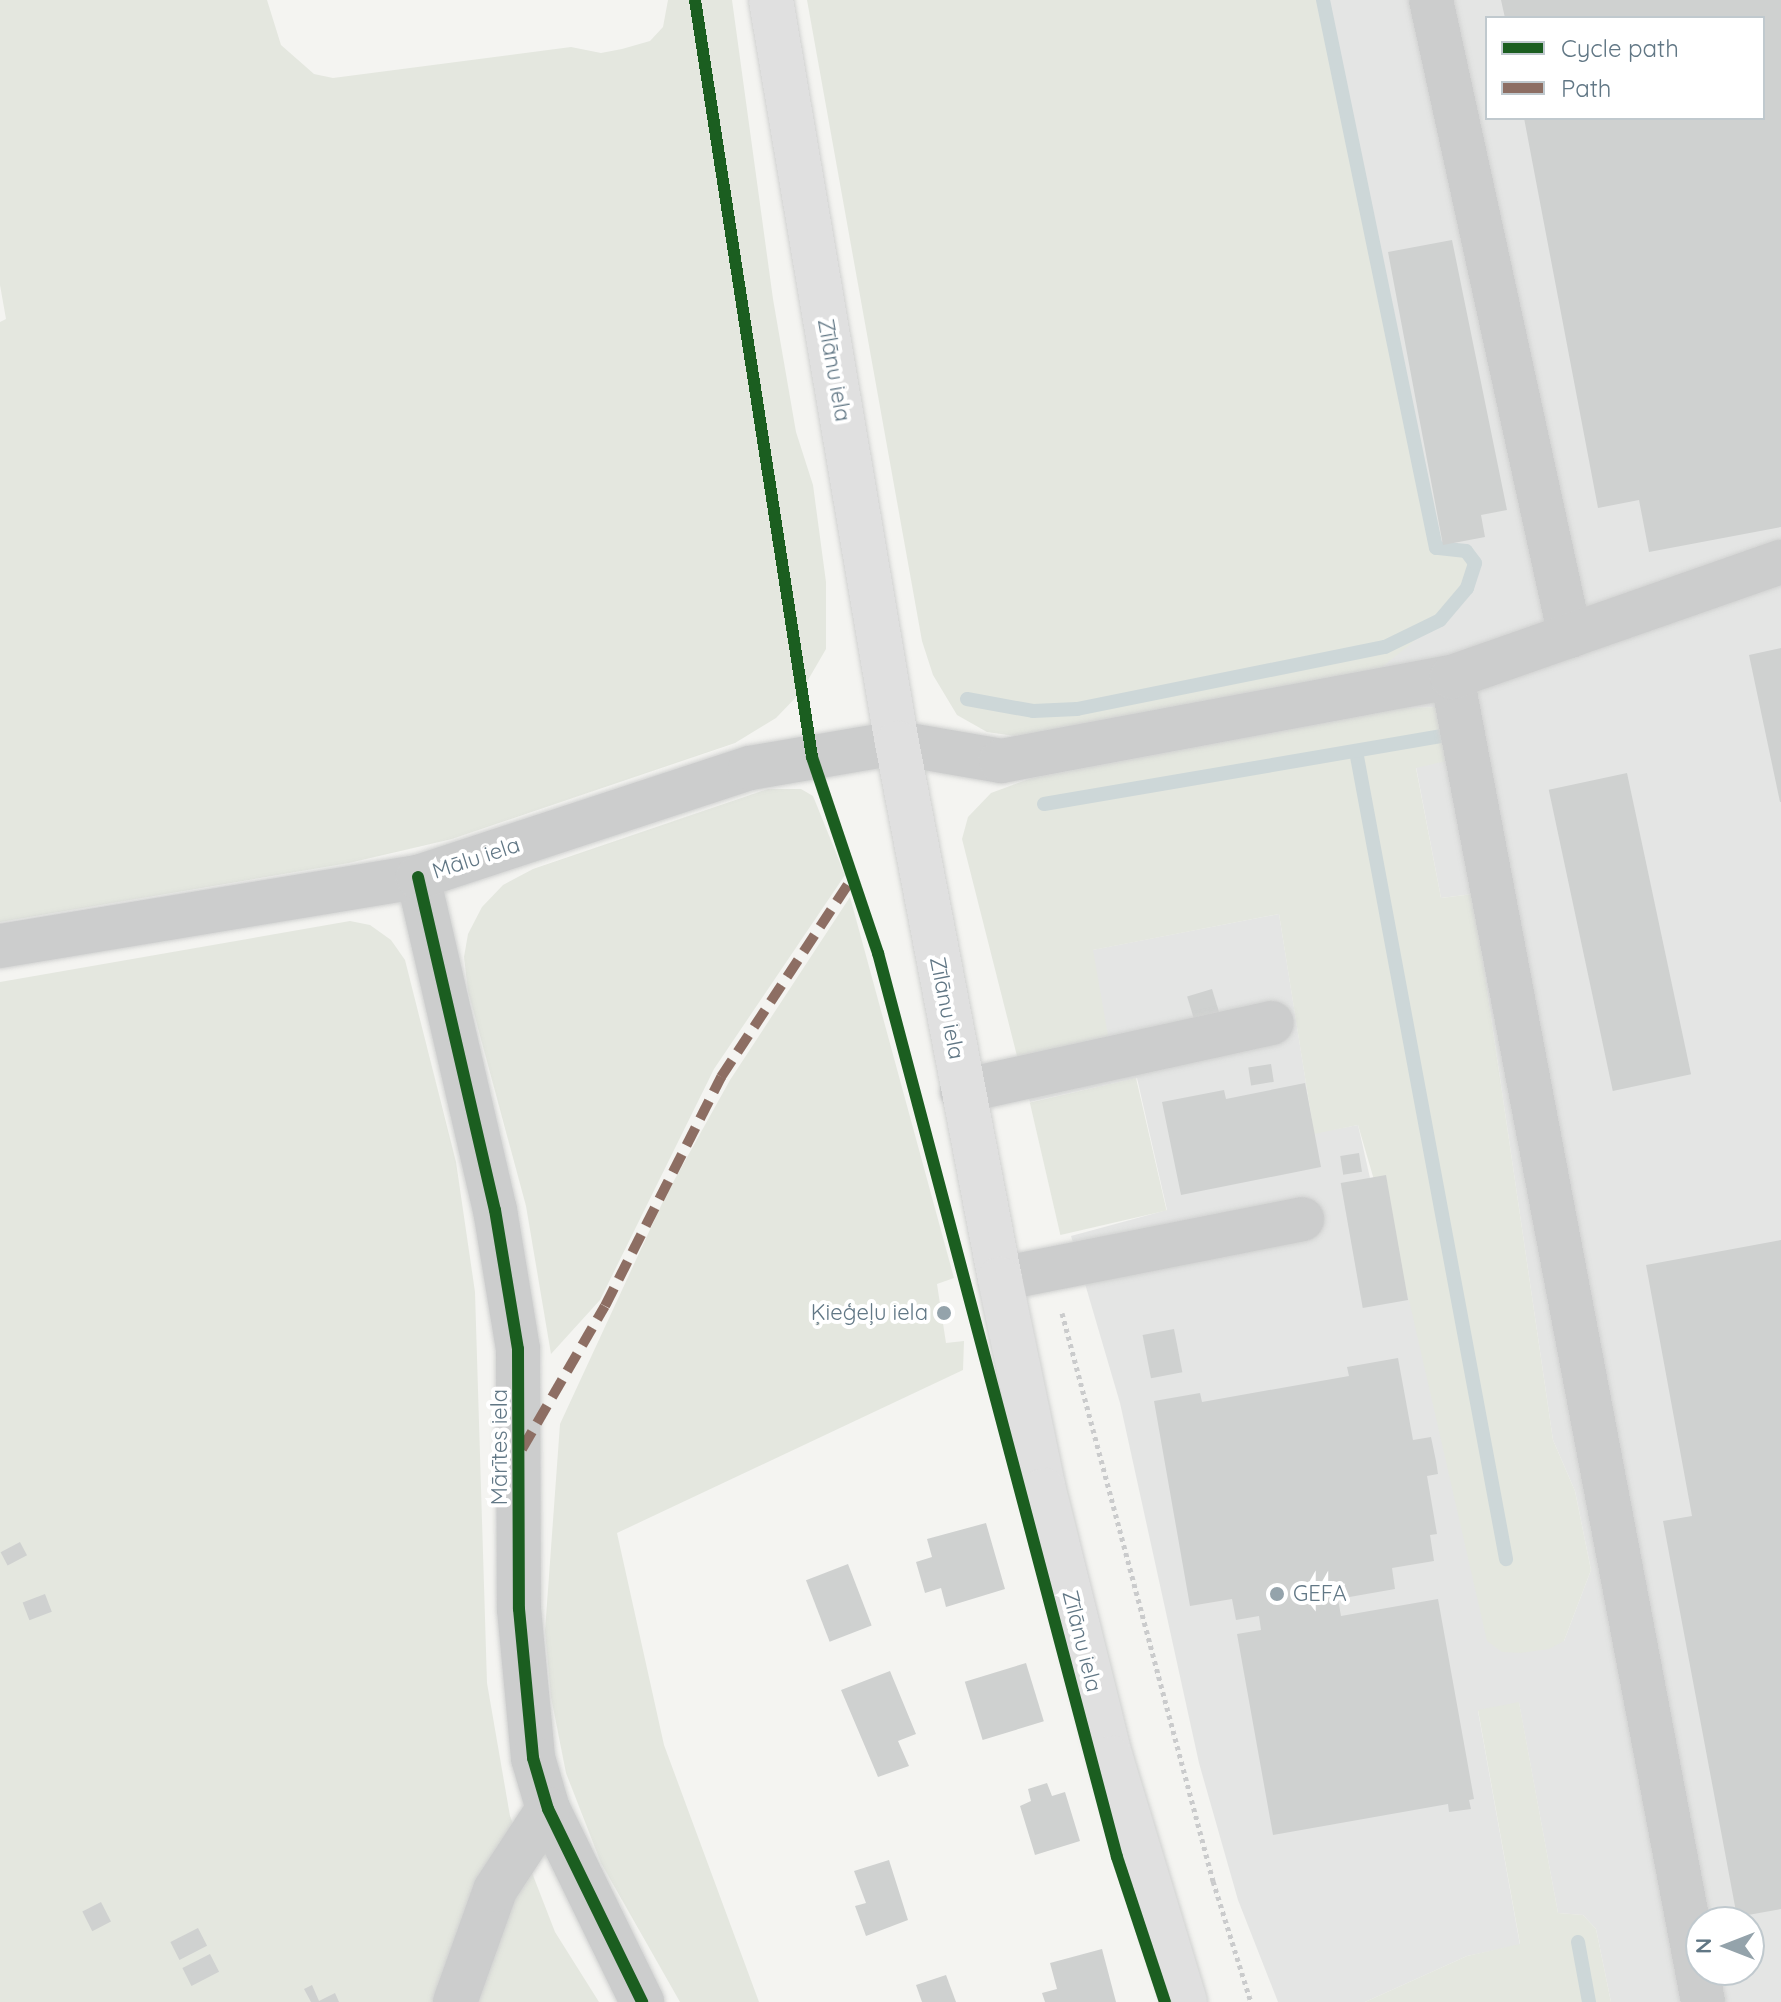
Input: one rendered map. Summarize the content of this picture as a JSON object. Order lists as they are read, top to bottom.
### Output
{
  "streets": {
    "highway": ["Zīlānu iela"],
    "street": ["Mālu iela", "Mārītes iela"]
  },
  "crossings": [
    ["Zīlānu iela", "Mālu iela"],
    ["Mālu iela", "Mārītes iela"]
  ],
  "places": ["Ķieģeļu iela", "GEFA"],
  "legend": ["Cycle path", "Path"],
  "north": "left"
}
